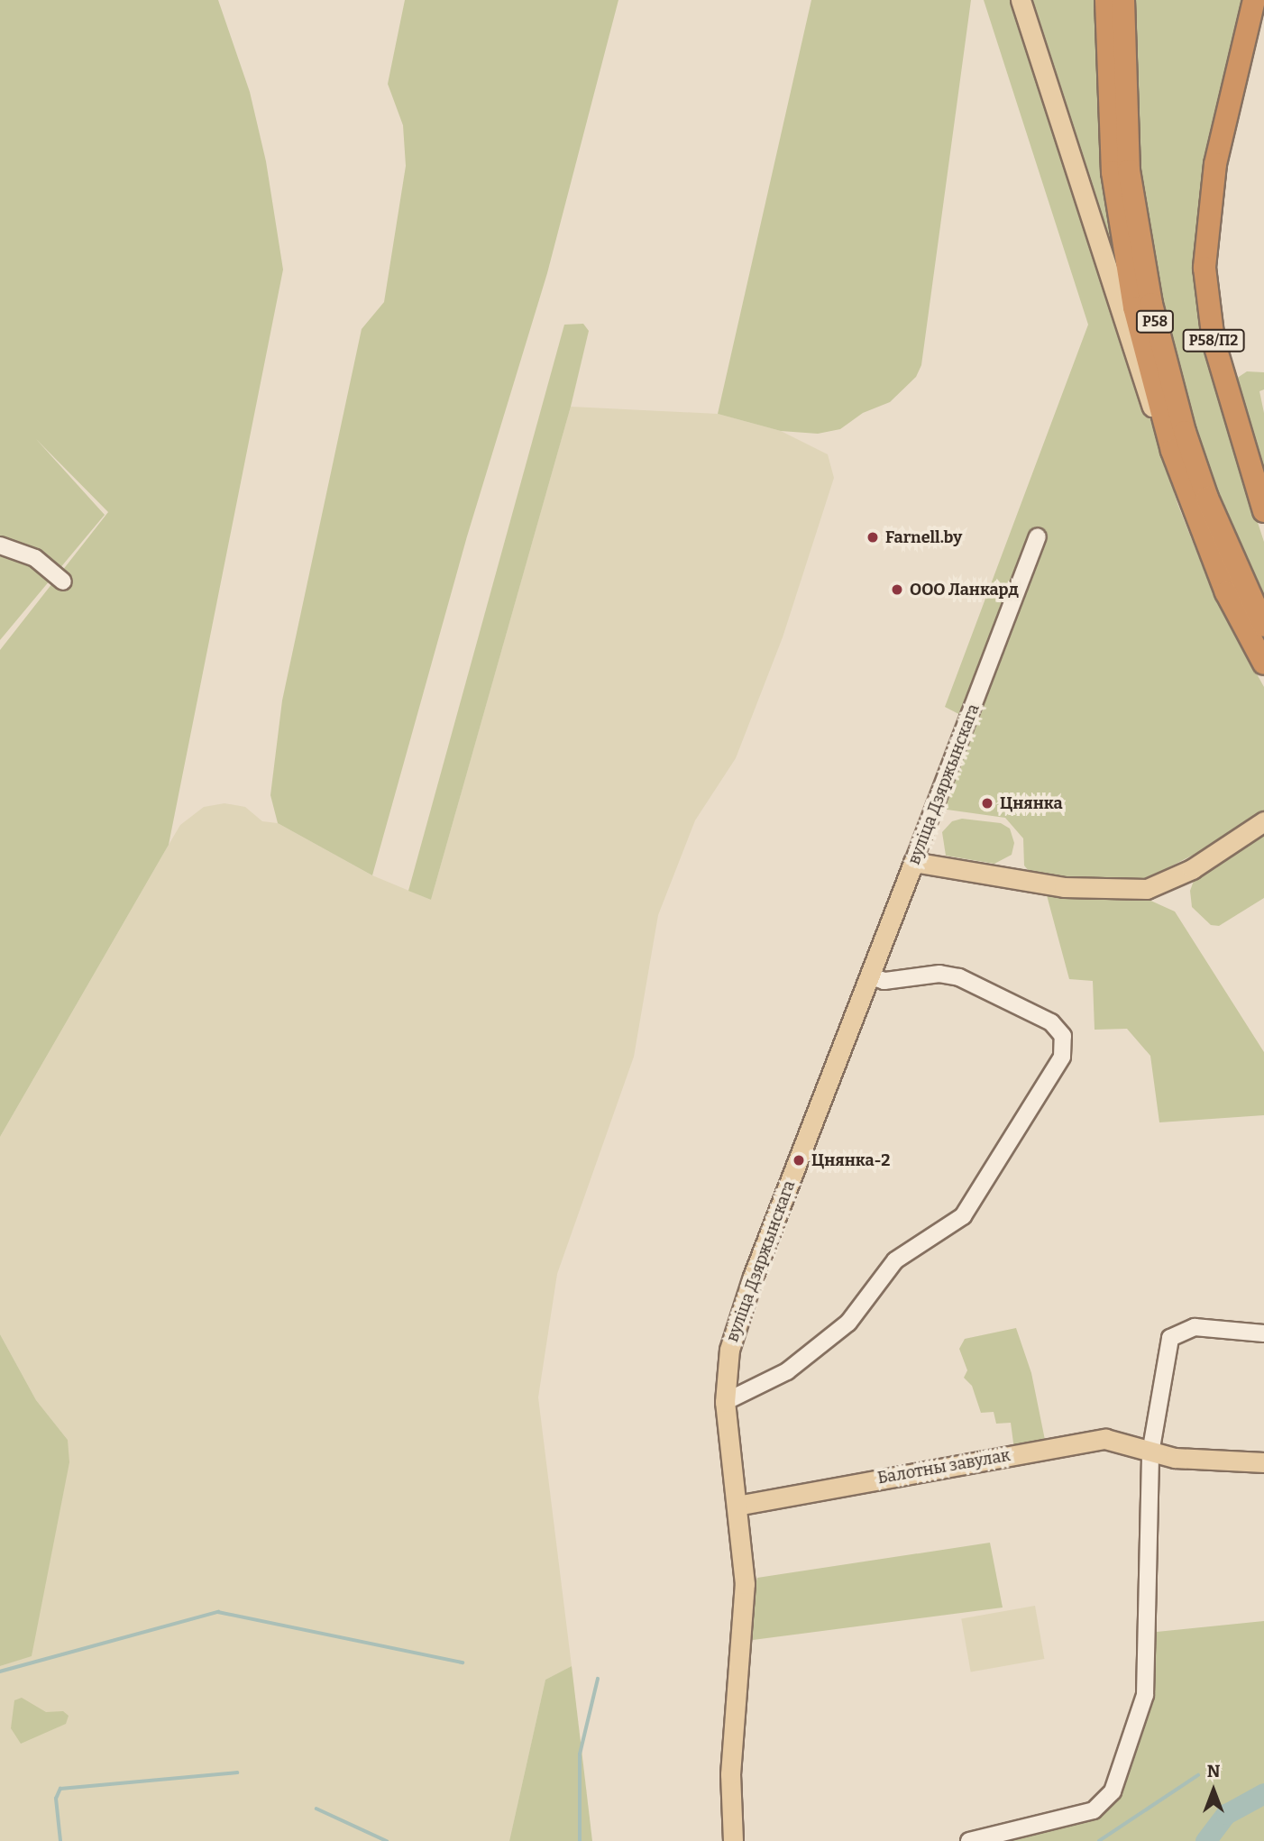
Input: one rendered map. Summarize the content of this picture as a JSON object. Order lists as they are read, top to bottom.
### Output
{
  "streets": {
    "highway": ["Р58", "Р58/П2"],
    "main road": ["вуліца Дзяржынскага", "Балотны завулак"]
  },
  "crossings": [
    ["вуліца Дзяржынскага", "Балотны завулак"]
  ],
  "places": [
    "Farnell.by",
    "ООО Ланкард",
    "Цнянка",
    "Цнянка-2"
  ],
  "north": "top"
}
